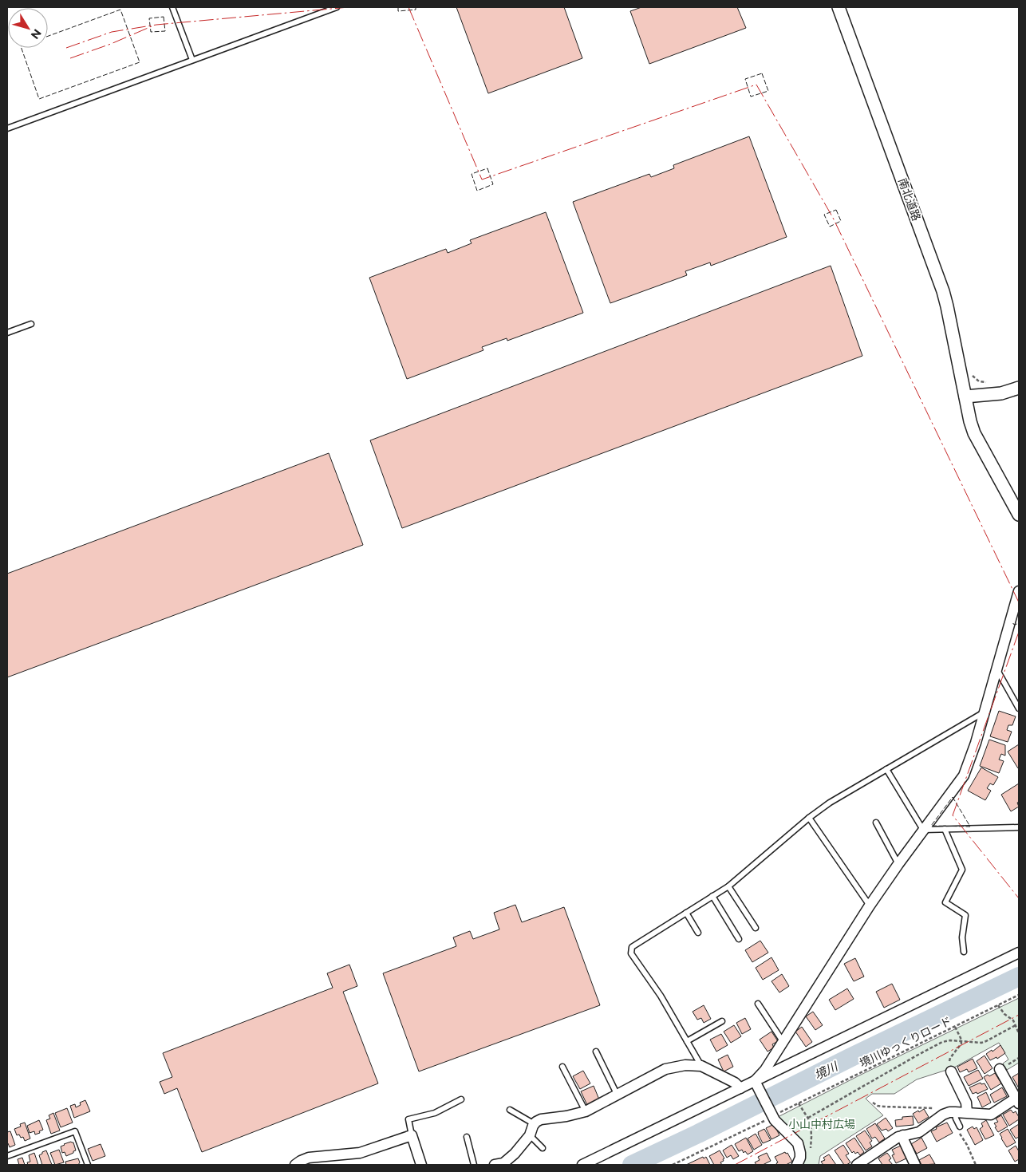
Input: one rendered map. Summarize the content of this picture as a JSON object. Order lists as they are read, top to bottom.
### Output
{
  "streets": {
    "street": ["南北道路"],
    "path": ["境川ゆっくりロード"]
  },
  "water": ["境川"],
  "parks": ["小山中村広場"],
  "north": "bottom right"
}
